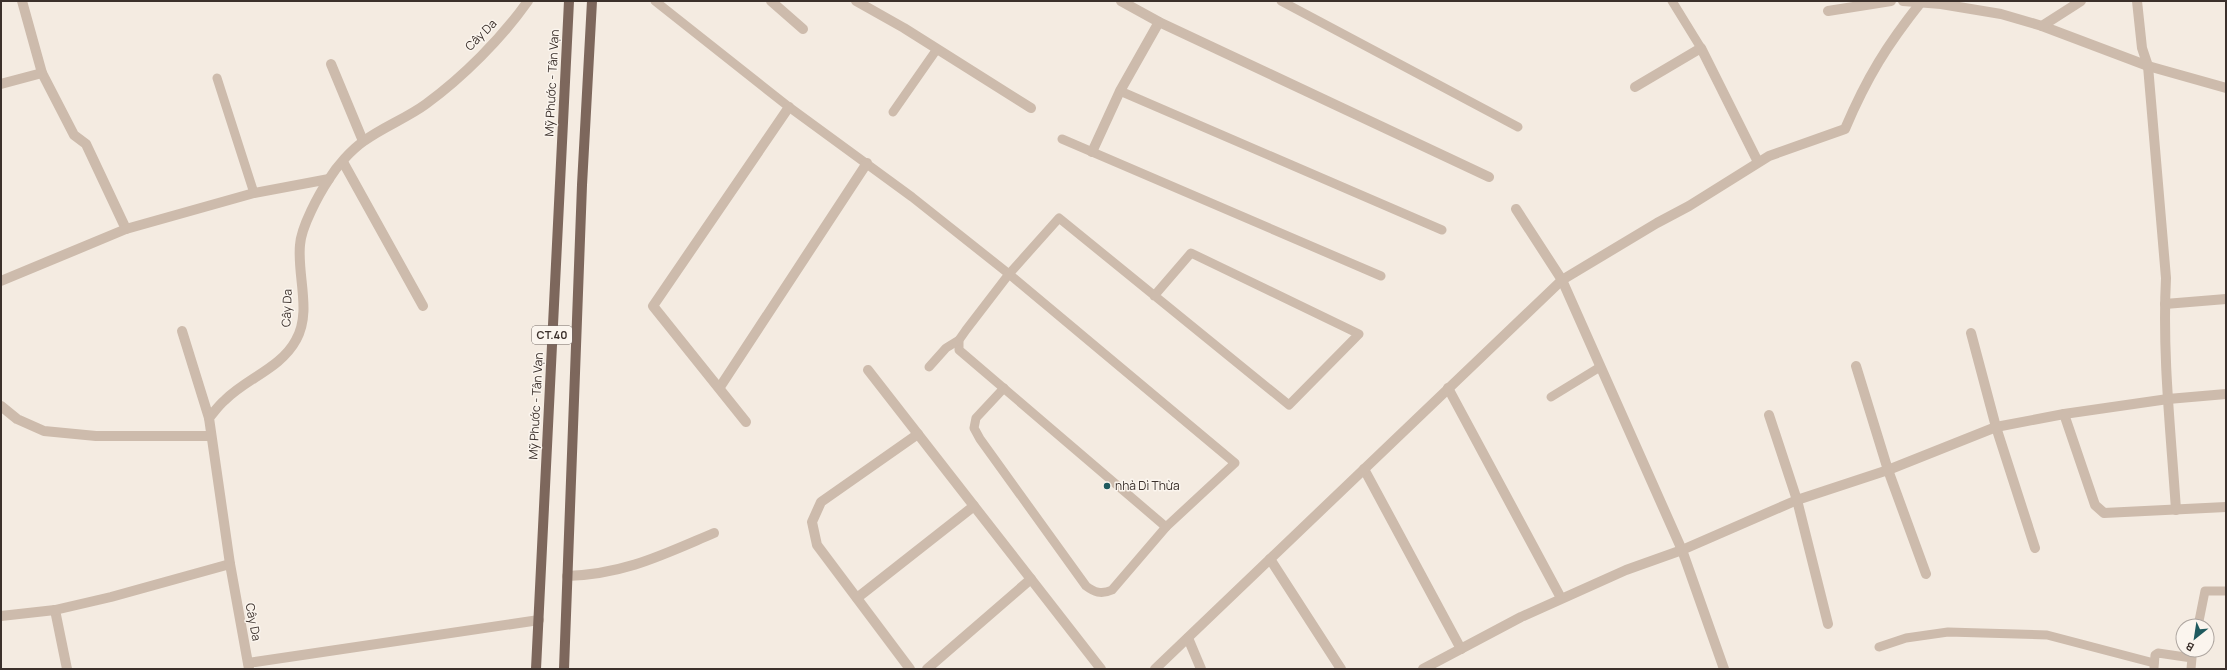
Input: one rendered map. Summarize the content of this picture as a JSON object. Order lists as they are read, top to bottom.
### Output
{
  "streets": {
    "main road": ["Mỹ Phước - Tân Vạn", "CT.40"],
    "street": ["Cây Da"]
  },
  "places": ["nhà Dì Thừa"],
  "north": "bottom left"
}
